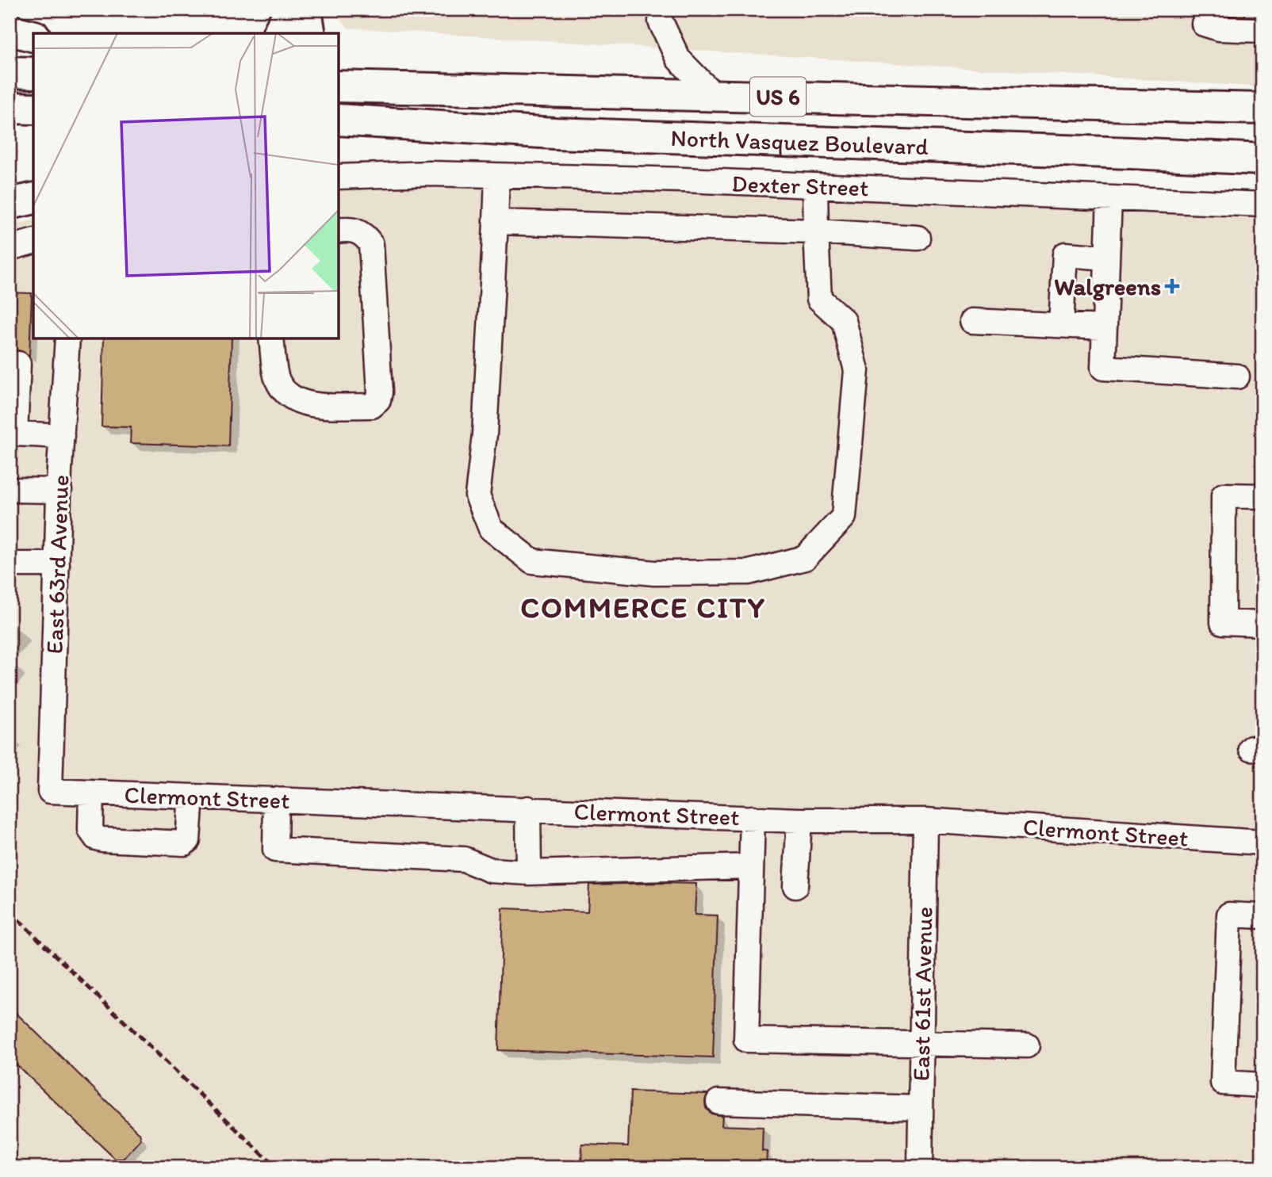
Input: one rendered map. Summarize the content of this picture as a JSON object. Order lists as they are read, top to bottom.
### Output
{
  "streets": {
    "main road": ["US 6", "North Vasquez Boulevard"],
    "street": [
      "Dexter Street",
      "East 63rd Avenue",
      "Clermont Street",
      "East 61st Avenue"
    ]
  },
  "crossings": [
    ["East 63rd Avenue", "Clermont Street"],
    ["Clermont Street", "East 61st Avenue"]
  ],
  "districts": ["COMMERCE CITY"],
  "places": {
    "health": ["Walgreens"]
  }
}
